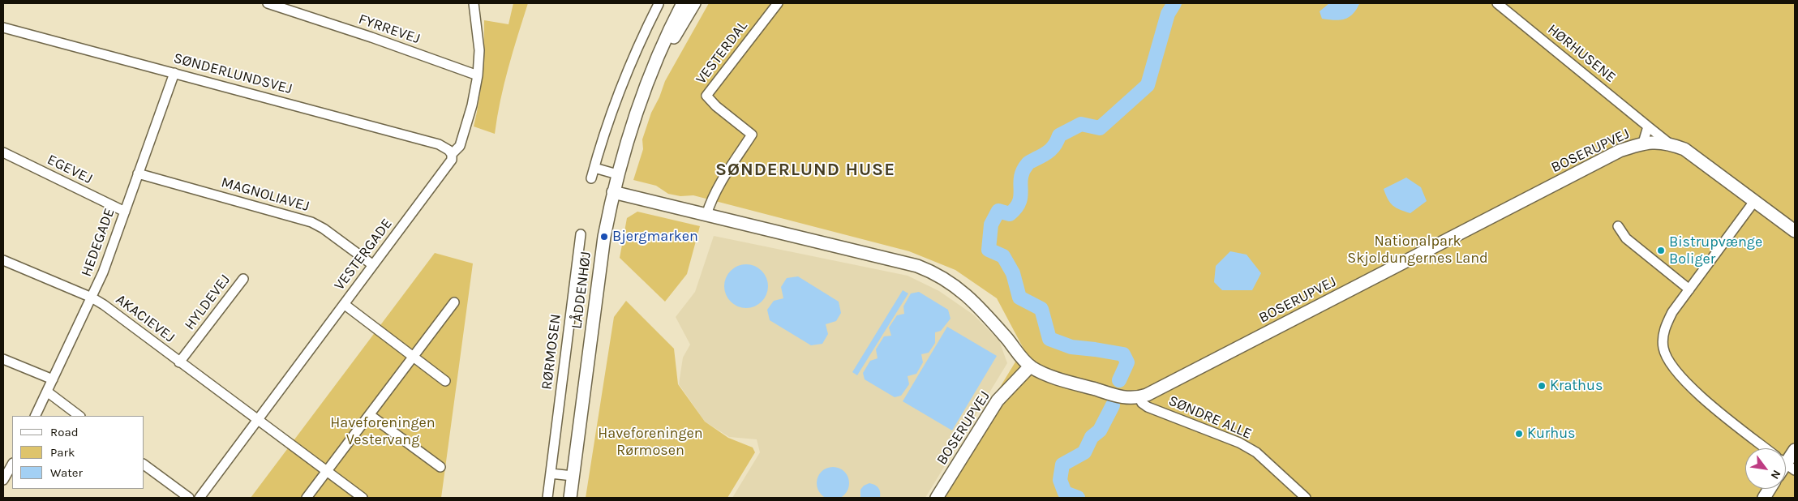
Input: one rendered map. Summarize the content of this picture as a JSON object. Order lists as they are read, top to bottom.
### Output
{
  "streets": {
    "street": [
      "FYRREVEJ",
      "VESTERDAL",
      "HØRHUSENE",
      "SØNDERLUNDSVEJ",
      "BOSERUPVEJ",
      "EGEVEJ",
      "MAGNOLIAVEJ",
      "HEDEGADE",
      "VESTERGADE",
      "LÅDDENHØJ",
      "HYLDEVEJ",
      "AKACIEVEJ",
      "RØRMOSEN",
      "SØNDRE ALLE"
    ]
  },
  "crossings": [
    ["FYRREVEJ", "VESTERGADE"],
    ["HØRHUSENE", "BOSERUPVEJ"],
    ["SØNDERLUNDSVEJ", "HEDEGADE"],
    ["SØNDERLUNDSVEJ", "VESTERGADE"],
    ["BOSERUPVEJ", "SØNDRE ALLE"],
    ["EGEVEJ", "HEDEGADE"],
    ["MAGNOLIAVEJ", "HEDEGADE"],
    ["MAGNOLIAVEJ", "VESTERGADE"],
    ["HEDEGADE", "AKACIEVEJ"],
    ["VESTERGADE", "AKACIEVEJ"],
    ["HYLDEVEJ", "AKACIEVEJ"]
  ],
  "districts": ["SØNDERLUND HUSE"],
  "parks": ["Nationalpark Skjoldungernes Land", "Haveforeningen Vestervang", "Haveforeningen Rørmosen"],
  "places": [
    "Bjergmarken",
    "Bistrupvænge Boliger",
    "Krathus",
    "Kurhus"
  ],
  "legend": ["Road", "Park", "Water"],
  "north": "bottom right"
}
